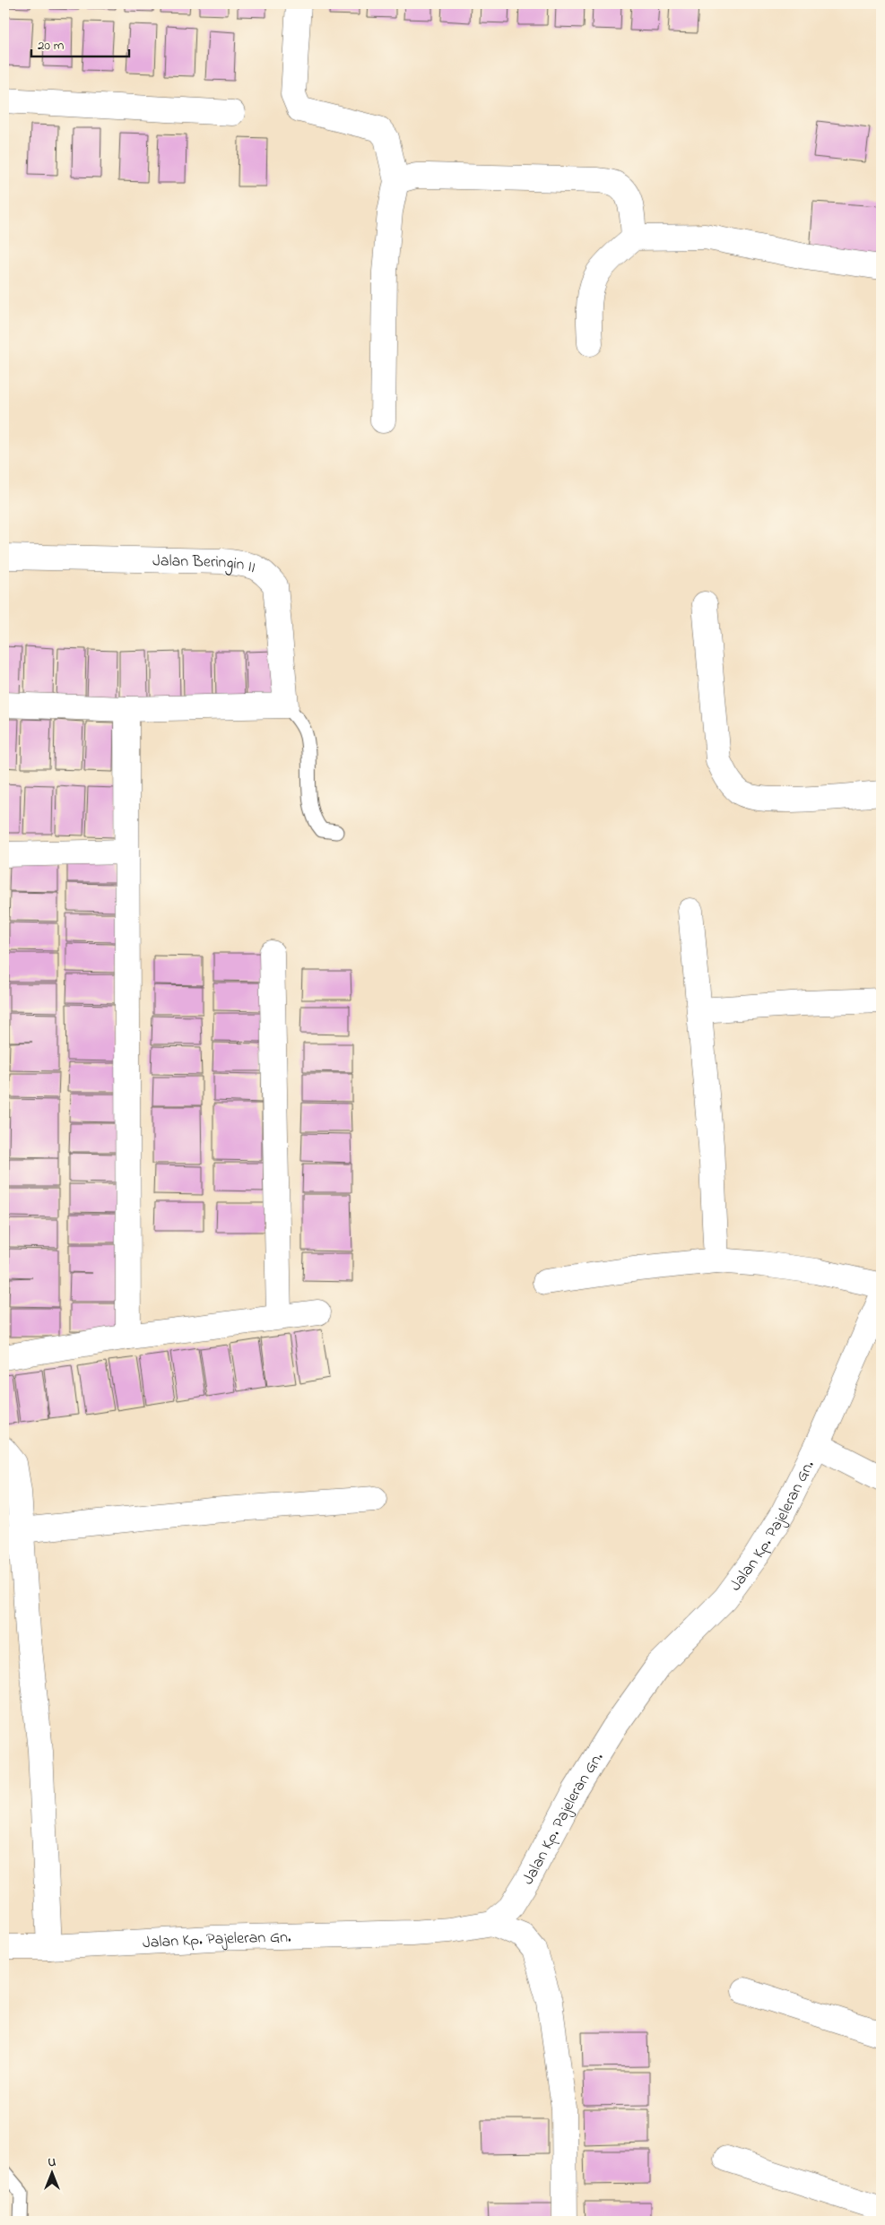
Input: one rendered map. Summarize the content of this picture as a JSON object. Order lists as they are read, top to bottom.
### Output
{
  "streets": {
    "street": ["Jalan Beringin II", "Jalan Kp. Pajeleran Gn."]
  },
  "scale_bar": "20 m",
  "north": "top"
}
